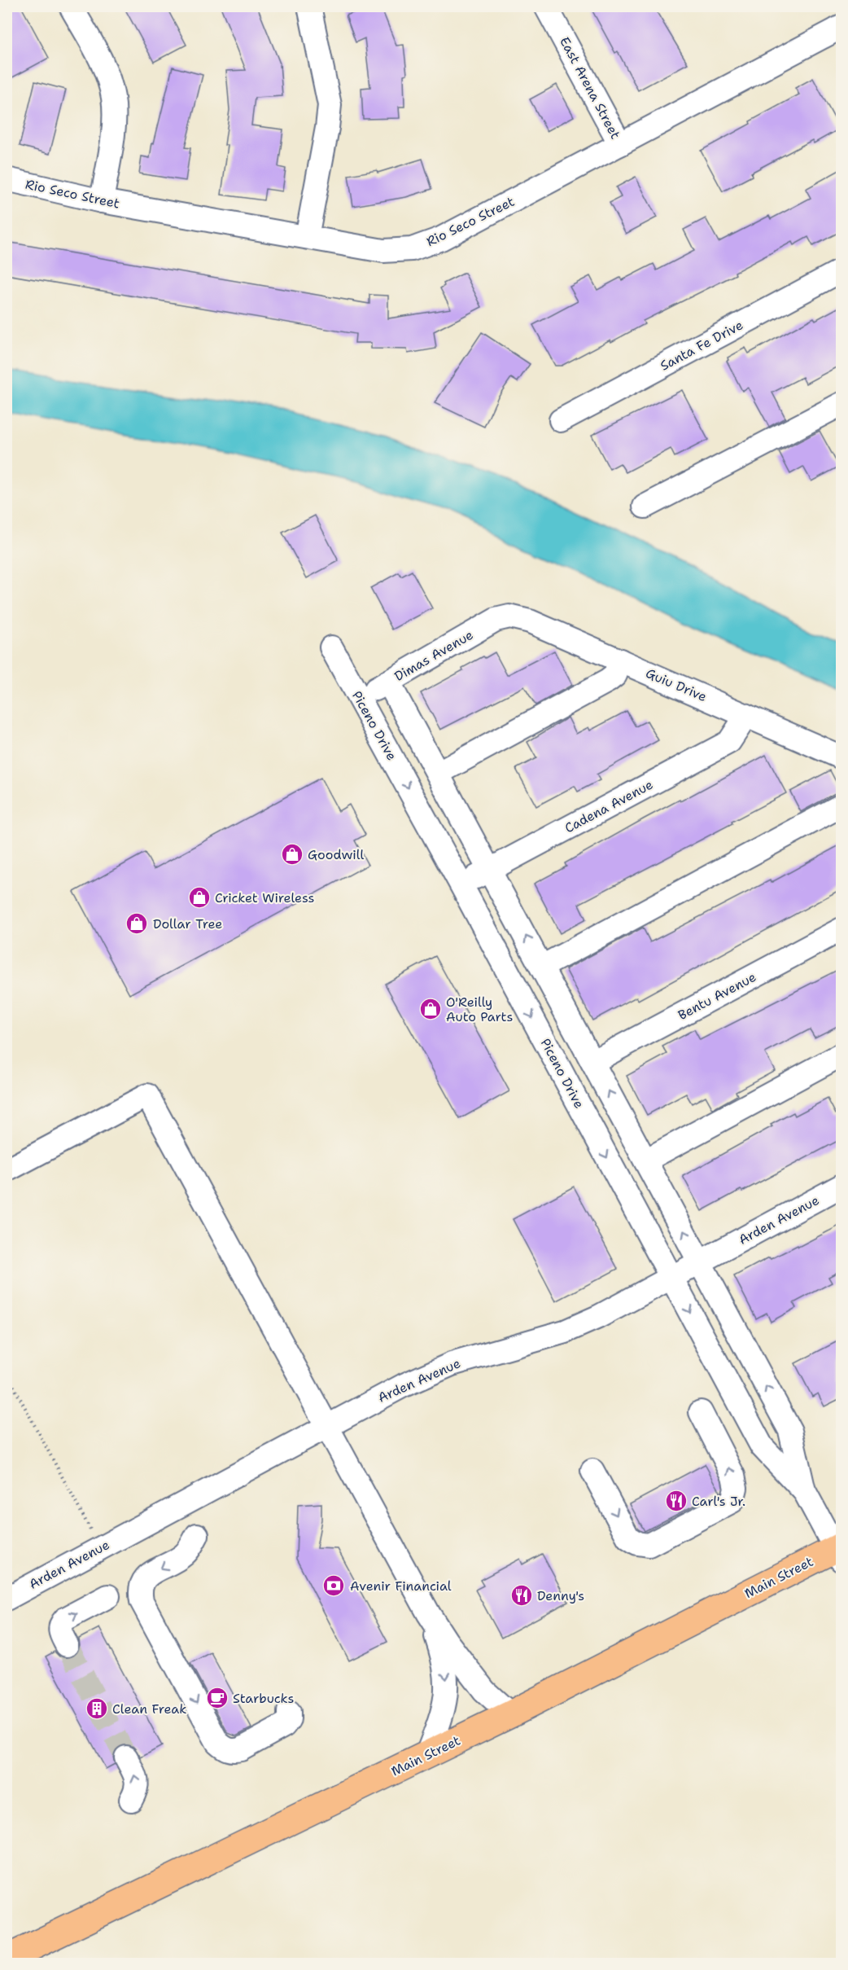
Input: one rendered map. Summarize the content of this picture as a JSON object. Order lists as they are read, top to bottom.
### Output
{
  "streets": {
    "highway": ["Main Street"],
    "street": [
      "East Arena Street",
      "Rio Seco Street",
      "Santa Fe Drive",
      "Dimas Avenue",
      "Guiu Drive",
      "Piceno Drive",
      "Cadena Avenue",
      "Bentu Avenue",
      "Arden Avenue"
    ]
  },
  "crossings": [
    ["East Arena Street", "Rio Seco Street"],
    ["Dimas Avenue", "Guiu Drive"],
    ["Dimas Avenue", "Piceno Drive"],
    ["Guiu Drive", "Cadena Avenue"],
    ["Piceno Drive", "Cadena Avenue"],
    ["Piceno Drive", "Bentu Avenue"],
    ["Piceno Drive", "Arden Avenue"],
    ["Piceno Drive", "Main Street"]
  ],
  "places": {
    "shop": [
      "Goodwill",
      "Cricket Wireless",
      "Dollar Tree",
      "O'Reilly Auto Parts"
    ],
    "restaurant": ["Carl's Jr.", "Denny's"],
    "bank": ["Avenir Financial"],
    "cafe": ["Starbucks"],
    "building": ["Clean Freak"]
  }
}
